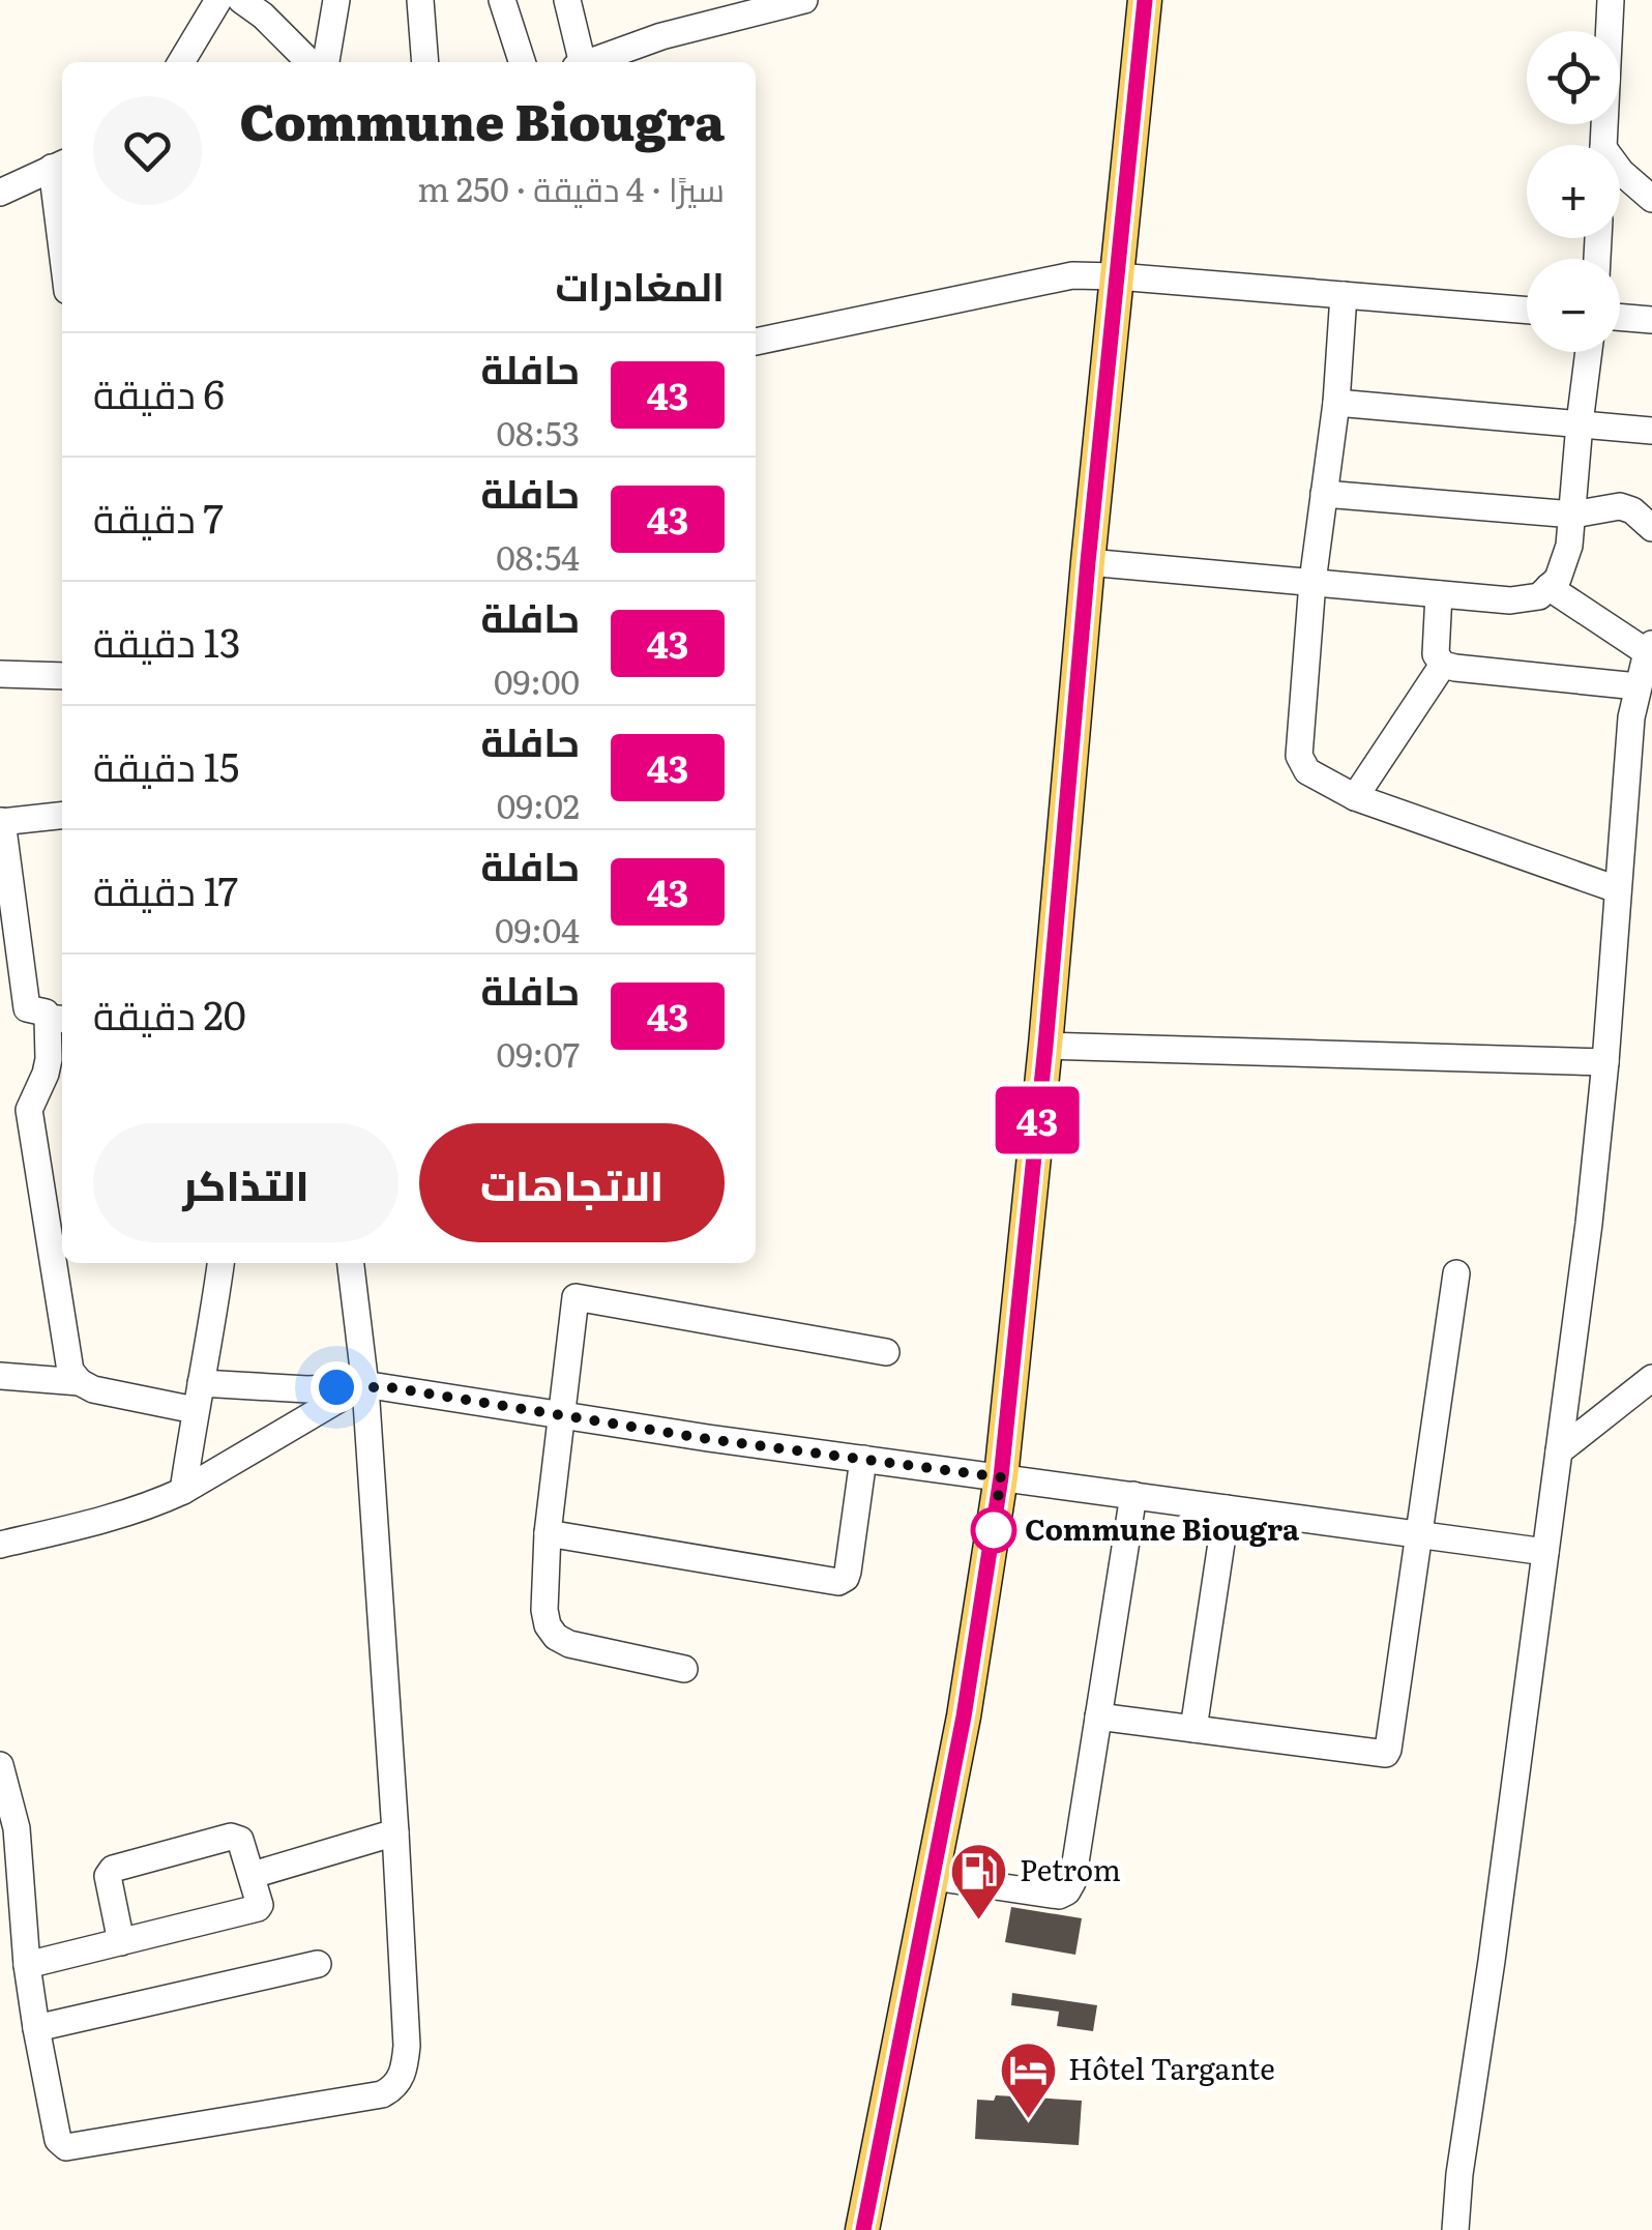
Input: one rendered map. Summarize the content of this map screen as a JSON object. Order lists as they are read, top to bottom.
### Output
{
  "places": {
    "other": ["Commune Biougra"],
    "fuel station": ["Petrom"],
    "hotel": ["Hôtel Targante"]
  },
  "lines": ["bus line 43"],
  "page": {
    "on_map": "43",
    "map_buttons": ["+", "−"],
    "heading": [
      ["Commune Biougra", "سيرًا · 4 دقيقة · 250 m"],
      "المغادرات"
    ],
    "list": [
      {
        "mark": "43",
        "name": "حافلة",
        "note": "08:53",
        "value": "6 دقيقة"
      },
      {
        "mark": "43",
        "name": "حافلة",
        "note": "08:54",
        "value": "7 دقيقة"
      },
      {
        "mark": "43",
        "name": "حافلة",
        "note": "09:00",
        "value": "13 دقيقة"
      },
      {
        "mark": "43",
        "name": "حافلة",
        "note": "09:02",
        "value": "15 دقيقة"
      },
      {
        "mark": "43",
        "name": "حافلة",
        "note": "09:04",
        "value": "17 دقيقة"
      },
      {
        "mark": "43",
        "name": "حافلة",
        "note": "09:07",
        "value": "20 دقيقة"
      }
    ],
    "buttons": ["الاتجاهات", "التذاكر"]
  }
}
